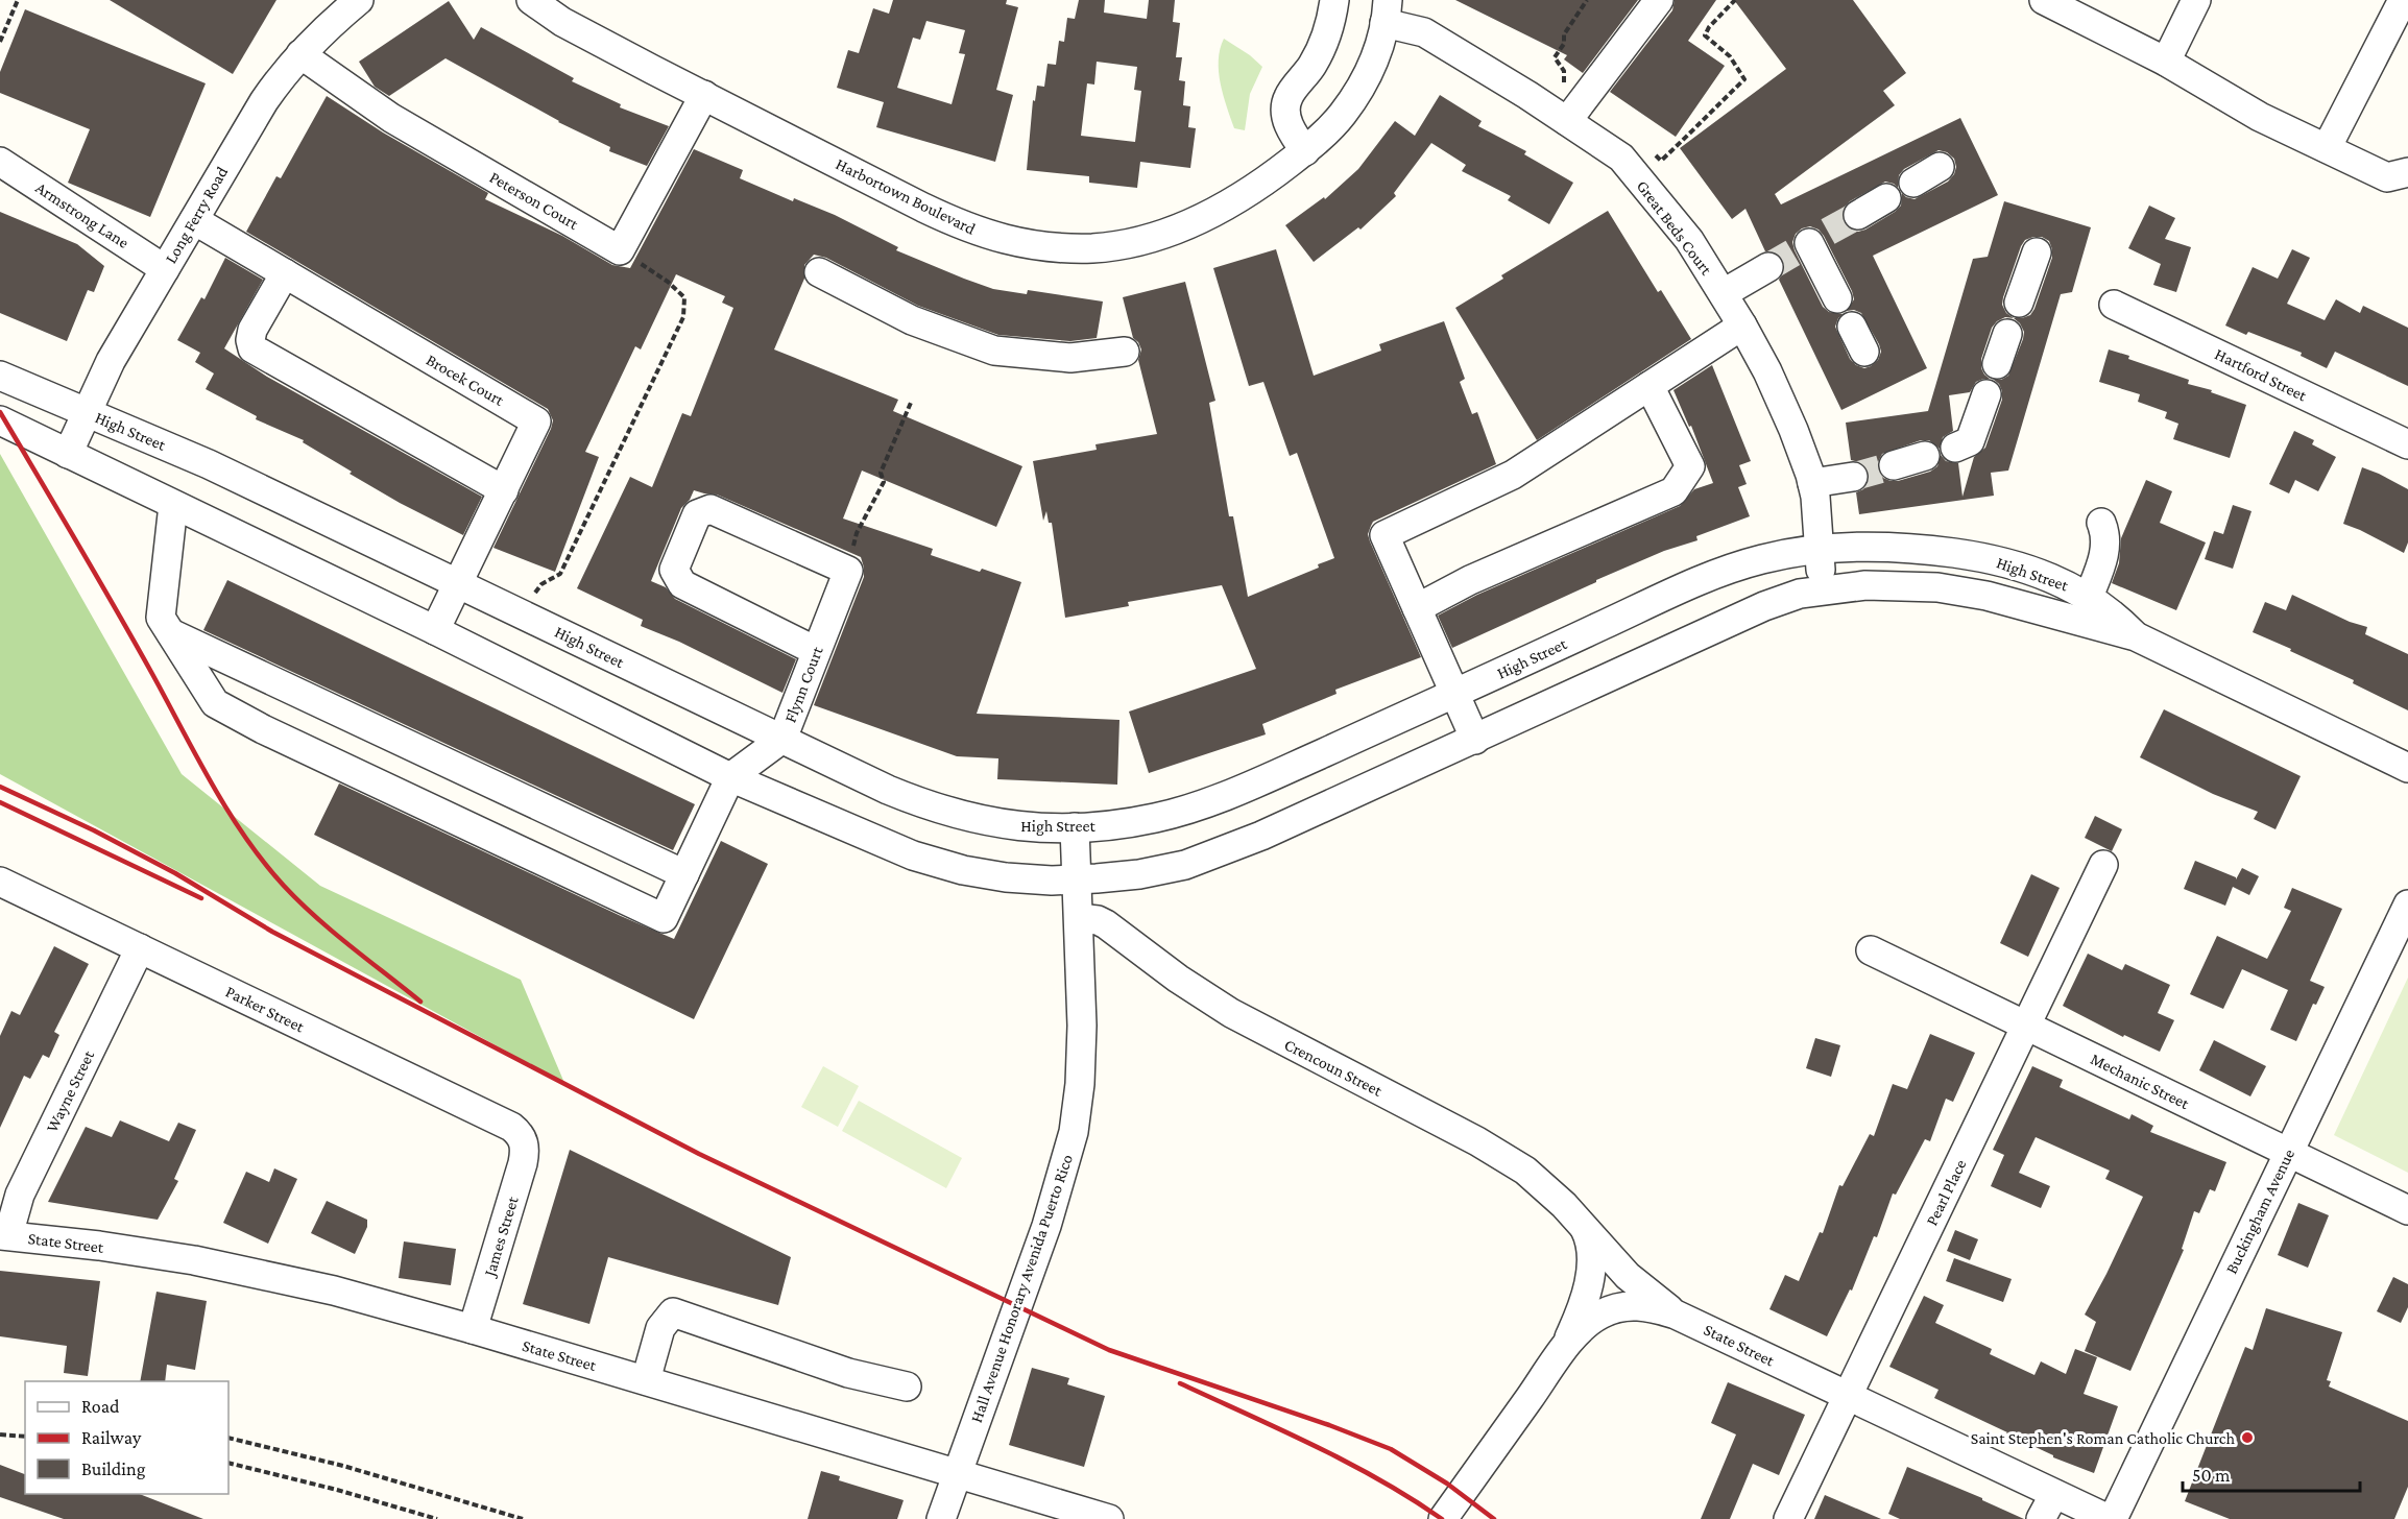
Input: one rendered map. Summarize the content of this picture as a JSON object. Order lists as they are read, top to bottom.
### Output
{
  "streets": {
    "street": [
      "Harbortown Boulevard",
      "Peterson Court",
      "Armstrong Lane",
      "Long Ferry Road",
      "Great Beds Court",
      "Hartford Street",
      "Brocek Court",
      "High Street",
      "Flynn Court",
      "Parker Street",
      "Crencoun Street",
      "Mechanic Street",
      "Wayne Street",
      "Pearl Place",
      "Buckingham Avenue",
      "James Street",
      "State Street",
      "Hall Avenue Honorary Avenida Puerto Rico"
    ]
  },
  "crossings": [
    ["Harbortown Boulevard", "Great Beds Court"],
    ["Peterson Court", "Long Ferry Road"],
    ["Armstrong Lane", "Long Ferry Road"],
    ["Long Ferry Road", "Brocek Court"],
    ["Long Ferry Road", "High Street"],
    ["Great Beds Court", "High Street"],
    ["Brocek Court", "High Street"],
    ["High Street", "Flynn Court"],
    ["High Street", "Hall Avenue Honorary Avenida Puerto Rico"],
    ["Parker Street", "Wayne Street"],
    ["Parker Street", "James Street"],
    ["Crencoun Street", "State Street"],
    ["Crencoun Street", "Hall Avenue Honorary Avenida Puerto Rico"],
    ["Mechanic Street", "Pearl Place"],
    ["Mechanic Street", "Buckingham Avenue"],
    ["Wayne Street", "State Street"],
    ["Pearl Place", "State Street"],
    ["Buckingham Avenue", "State Street"],
    ["James Street", "State Street"],
    ["State Street", "Hall Avenue Honorary Avenida Puerto Rico"]
  ],
  "places": ["Saint Stephen's Roman Catholic Church"],
  "legend": ["Road", "Railway", "Building"],
  "scale_bar": "50 m"
}
